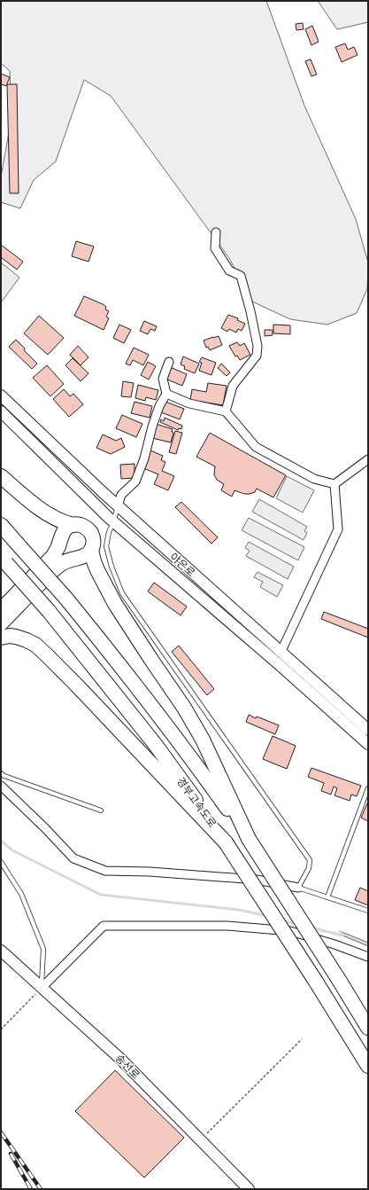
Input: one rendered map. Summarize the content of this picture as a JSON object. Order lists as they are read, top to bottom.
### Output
{
  "streets": {
    "highway": ["경부고속도로"],
    "main road": ["야은로", "송선로"]
  }
}
